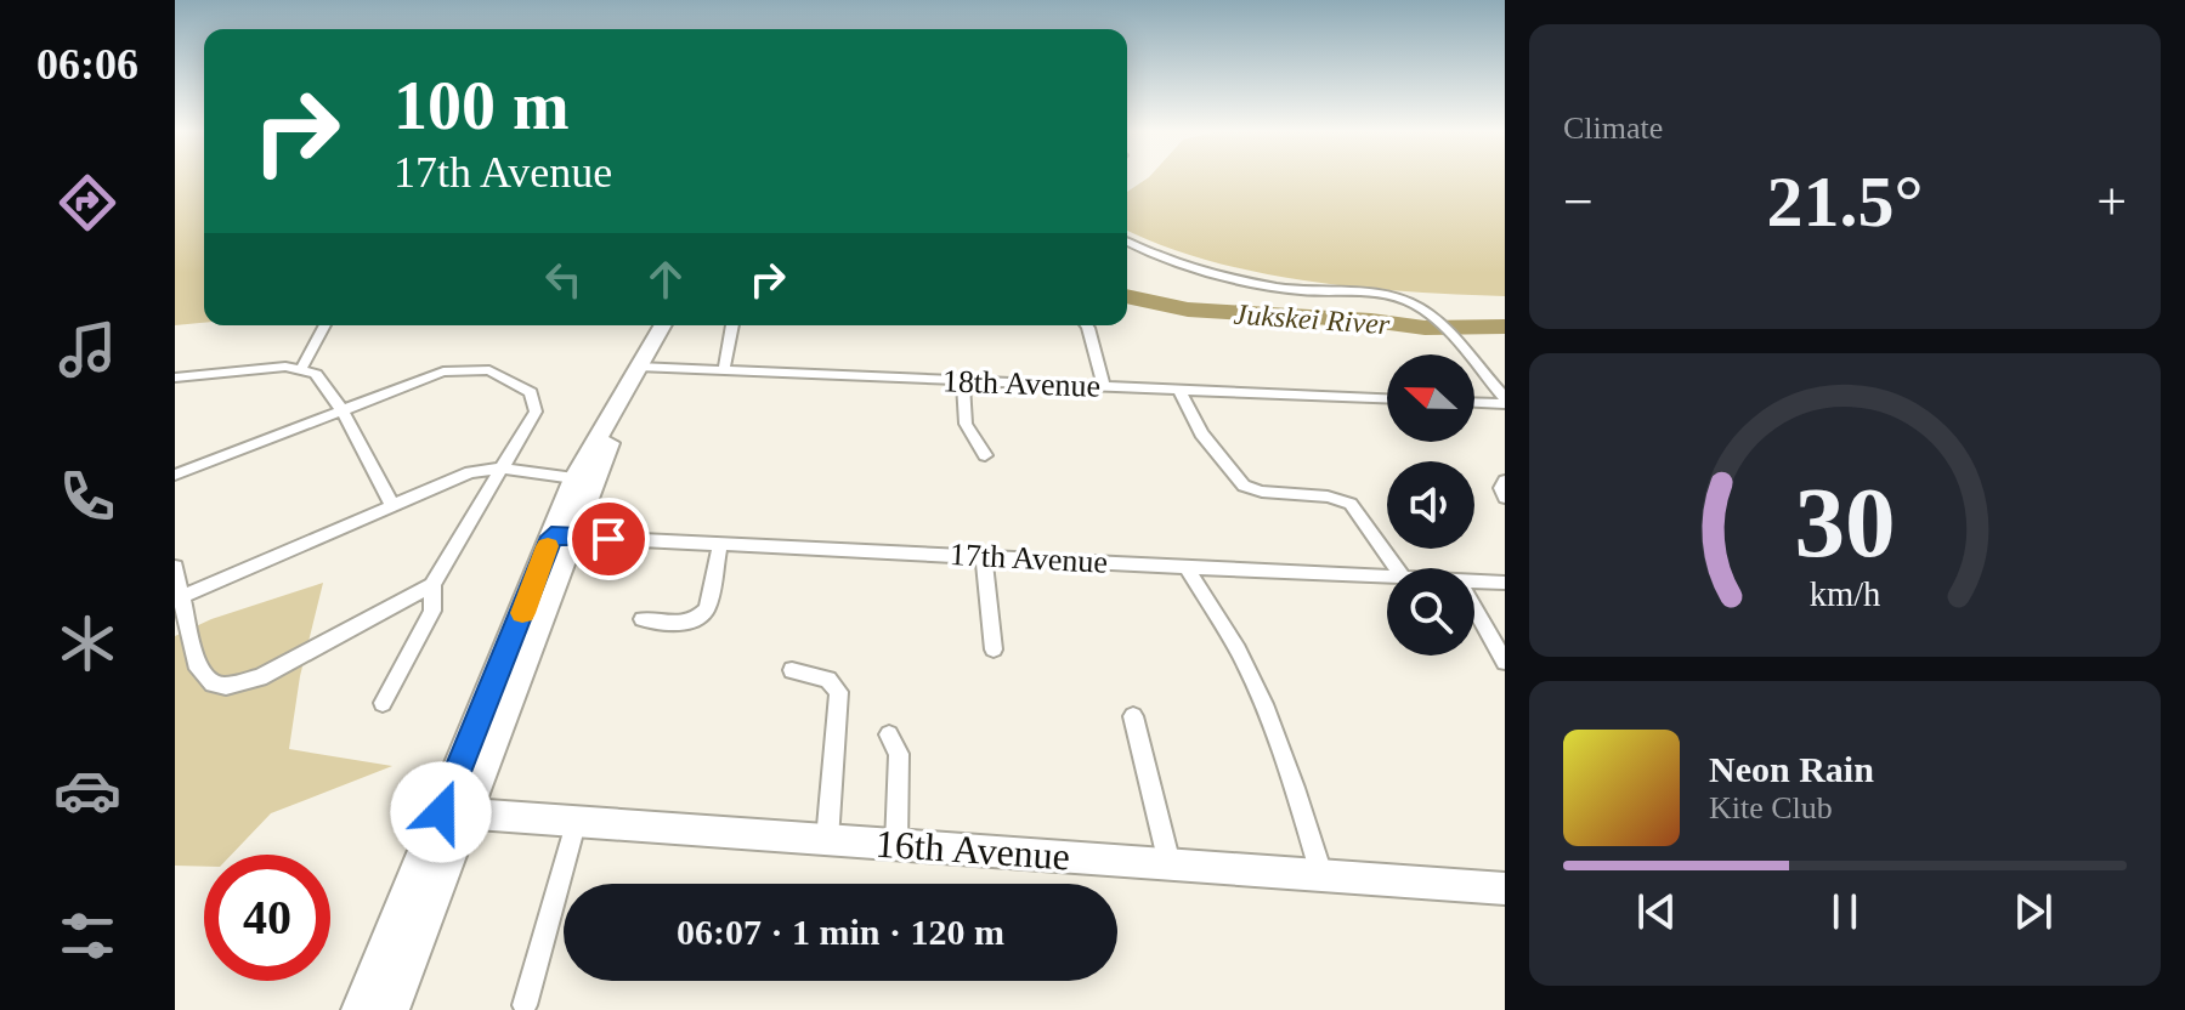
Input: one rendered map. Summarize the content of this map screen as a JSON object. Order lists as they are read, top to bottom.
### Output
{
  "streets": {
    "street": ["18th Avenue", "17th Avenue", "16th Avenue"]
  },
  "water": ["Jukskei River"],
  "north": "left",
  "page": {
    "tabs": "06:06",
    "tile": "Climate",
    "turn": ["100 m", "17th Avenue"],
    "heat": ["−", "21.5°", "+"],
    "song": ["Neon Rain", "Kite Club"],
    "limit": "40",
    "trip": "06:07 · 1 min · 120 m",
    "gauge": ["30", "km/h"]
  }
}
